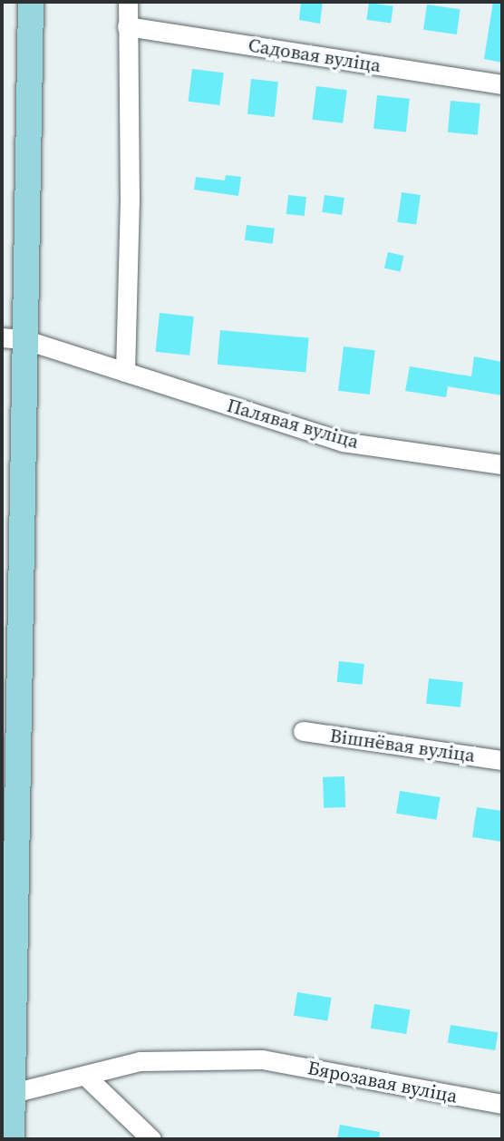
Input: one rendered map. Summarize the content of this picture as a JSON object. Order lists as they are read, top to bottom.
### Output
{
  "streets": {
    "street": [
      "Садовая вуліца",
      "Палявая вуліца",
      "Вішнёвая вуліца",
      "Бярозавая вуліца"
    ]
  }
}
